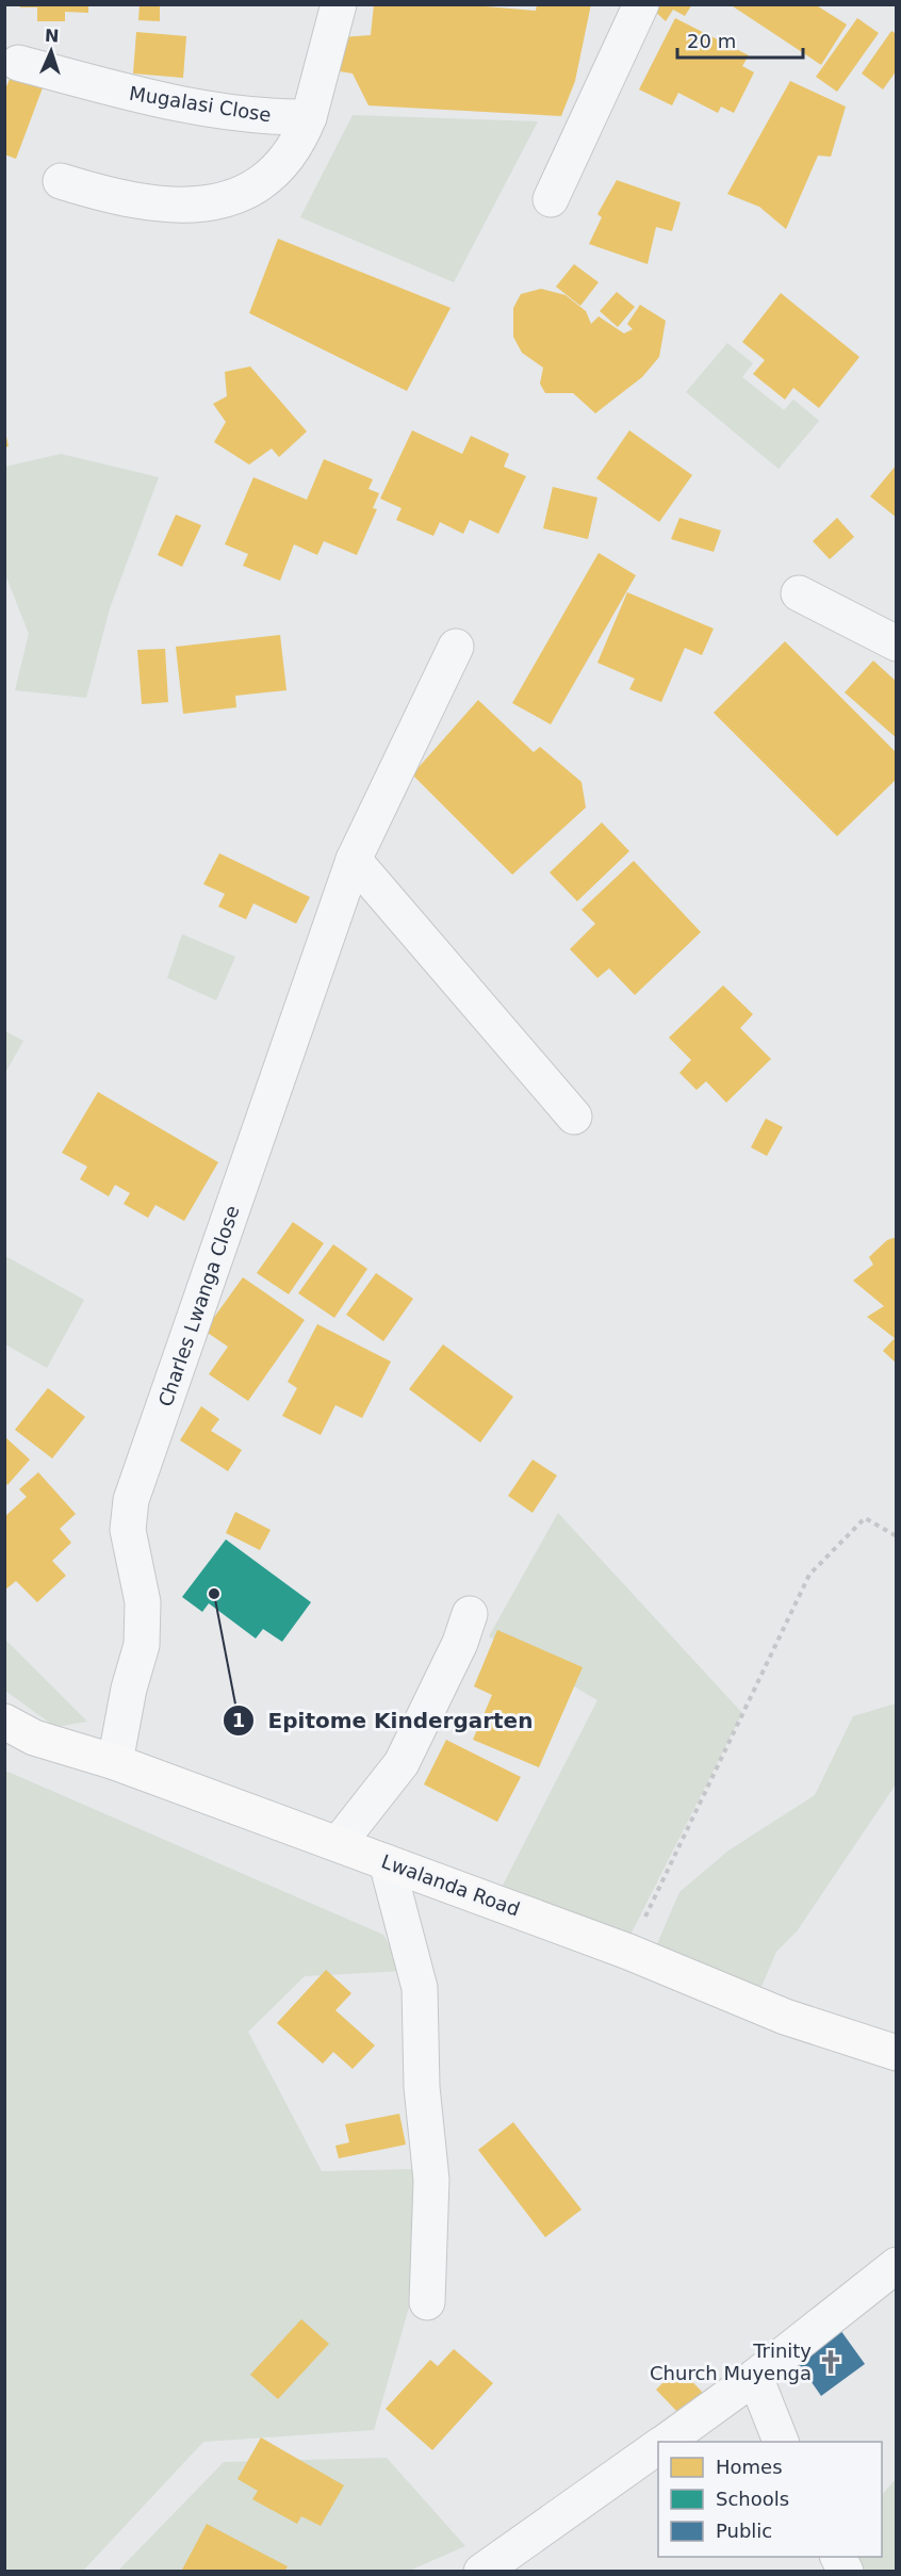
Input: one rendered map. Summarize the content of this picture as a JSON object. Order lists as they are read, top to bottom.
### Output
{
  "streets": {
    "street": ["Mugalasi Close", "Charles Lwanga Close", "Lwalanda Road"]
  },
  "crossings": [
    ["Charles Lwanga Close", "Lwalanda Road"]
  ],
  "places": {
    "other": ["Epitome Kindergarten"],
    "church": ["Trinity Church Muyenga"]
  },
  "legend": ["Homes", "Schools", "Public"],
  "scale_bar": "20 m",
  "north": "top"
}
